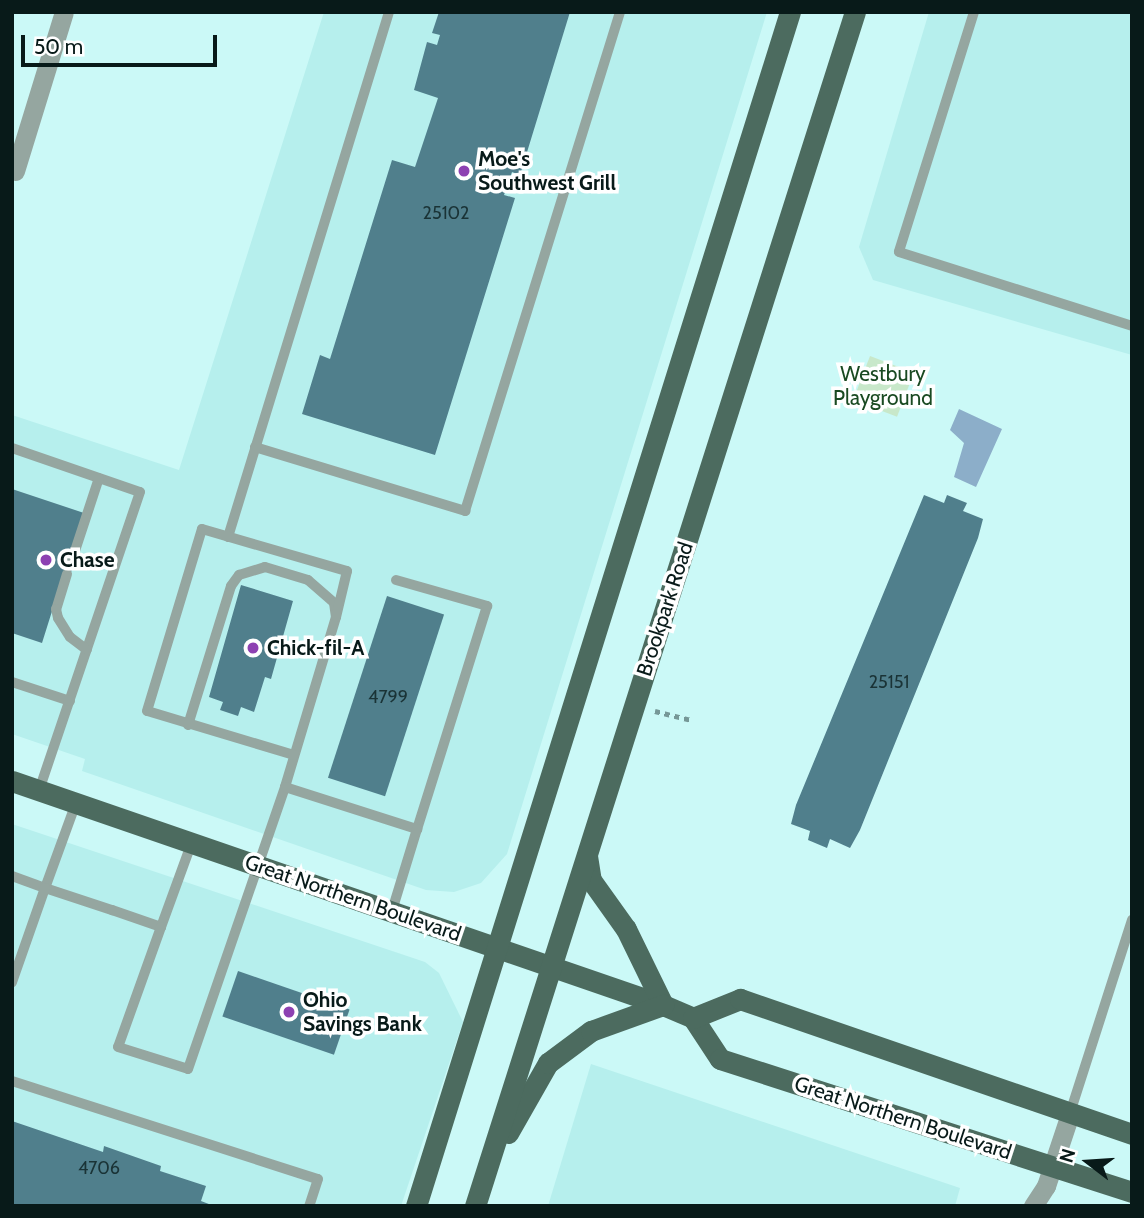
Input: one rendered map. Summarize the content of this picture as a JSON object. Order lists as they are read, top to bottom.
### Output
{
  "streets": {
    "main road": ["Brookpark Road", "Great Northern Boulevard"]
  },
  "crossings": [
    ["Brookpark Road", "Great Northern Boulevard"]
  ],
  "parks": ["Westbury Playground"],
  "places": [
    "Moe's Southwest Grill",
    "Chase",
    "Chick-fil-A",
    "Ohio Savings Bank"
  ],
  "house_numbers": [
    "25102",
    "25151",
    "4799",
    "4706"
  ],
  "scale_bar": "50 m",
  "north": "left"
}
